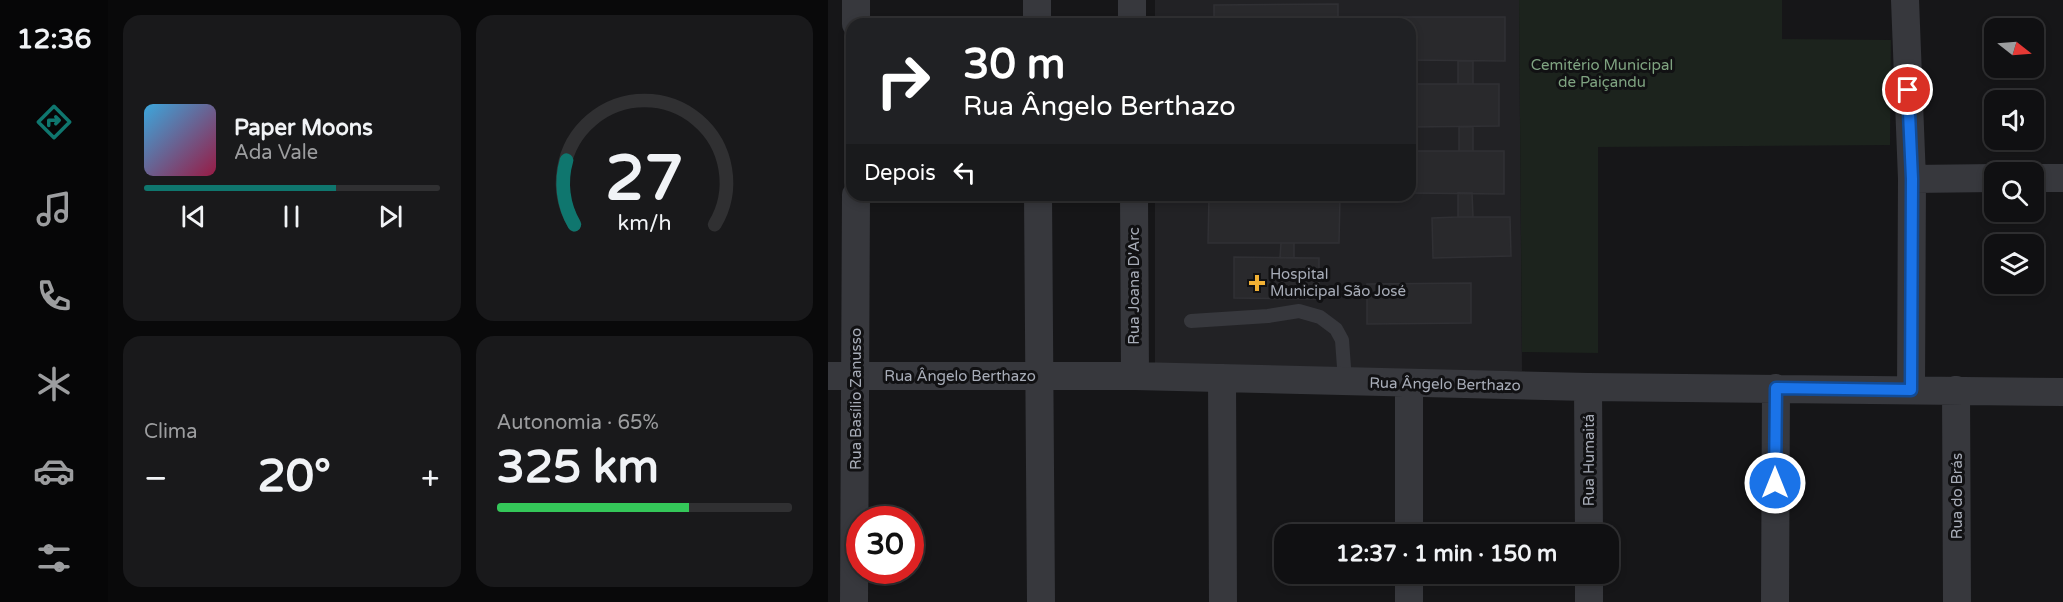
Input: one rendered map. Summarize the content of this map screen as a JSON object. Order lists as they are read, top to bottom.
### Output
{
  "streets": {
    "street": [
      "Rua Joana D'Arc",
      "Rua Ângelo Berthazo",
      "Rua Basílio Zanusso",
      "Rua Humaitá",
      "Rua do Brás"
    ]
  },
  "crossings": [
    ["Rua Joana D'Arc", "Rua Ângelo Berthazo"],
    ["Rua Ângelo Berthazo", "Rua Basílio Zanusso"],
    ["Rua Ângelo Berthazo", "Rua Humaitá"],
    ["Rua Ângelo Berthazo", "Rua do Brás"]
  ],
  "parks": ["Cemitério Municipal de Paiçandu"],
  "places": {
    "health": ["Hospital Municipal São José"]
  },
  "north": "right",
  "page": {
    "tabs": "12:36",
    "turn": ["30 m", "Rua Ângelo Berthazo"],
    "song": ["Paper Moons", "Ada Vale"],
    "then": "Depois",
    "tile": [
      "Clima",
      ["Autonomia · 65%", "325 km"]
    ],
    "heat": ["−", "20°", "+"],
    "limit": "30",
    "trip": "12:37 · 1 min · 150 m",
    "gauge": ["27", "km/h"]
  }
}
